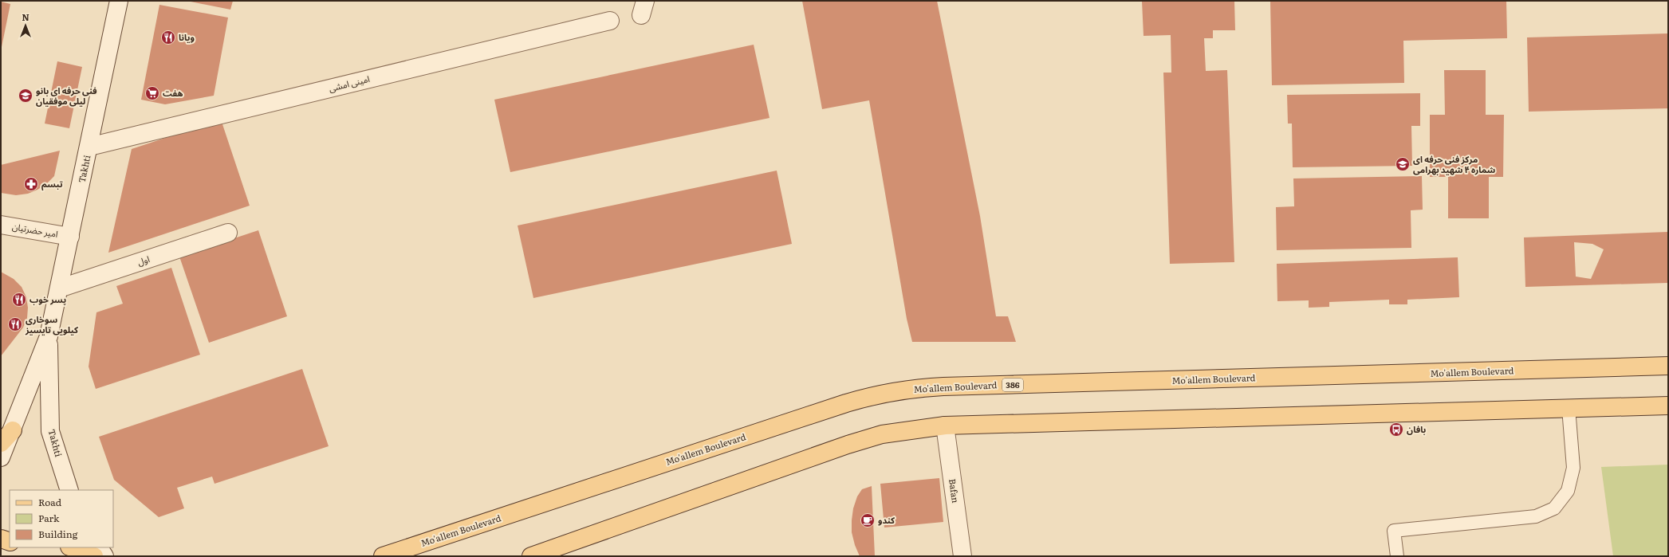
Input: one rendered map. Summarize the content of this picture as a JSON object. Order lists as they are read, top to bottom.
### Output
{
  "streets": {
    "main road": ["Mo'allem Boulevard", "386"],
    "street": [
      "امینی امشی",
      "Takhti",
      "امیر حضرتیان",
      "اول",
      "Bafan"
    ]
  },
  "crossings": [
    ["امینی امشی", "Takhti"],
    ["Takhti", "امیر حضرتیان"],
    ["Takhti", "اول"]
  ],
  "places": {
    "restaurant": ["ویانا", "پسر خوب", "سوخاری کیلویی تایسیز"],
    "supermarket": ["هفت"],
    "school or university": ["فنی حرفه ای بانو لیلی موفقیان", "مرکز فنی حرفه ای شماره ۴ شهید بهرامی"],
    "pharmacy": ["تبسم"],
    "bus stop": ["بافان"],
    "cafe": ["کندو"]
  },
  "legend": ["Road", "Park", "Building"],
  "north": "top"
}
